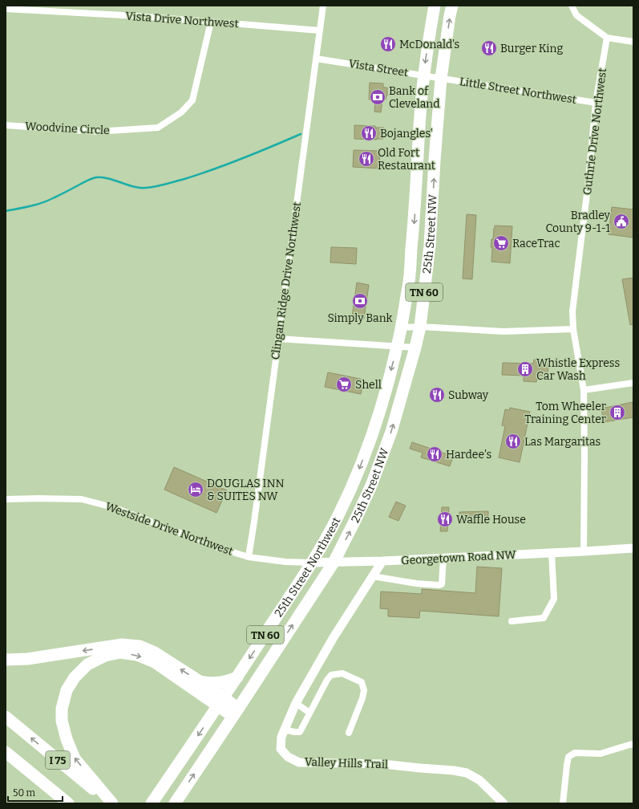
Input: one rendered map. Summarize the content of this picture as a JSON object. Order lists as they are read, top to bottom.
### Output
{
  "streets": {
    "highway": [
      "25th Street NW",
      "TN 60",
      "25th Street Northwest",
      "I 75"
    ],
    "street": [
      "Vista Drive Northwest",
      "Vista Street",
      "Little Street Northwest",
      "Woodvine Circle",
      "Guthrie Drive Northwest",
      "Clingan Ridge Drive Northwest",
      "Westside Drive Northwest",
      "Georgetown Road NW",
      "Valley Hills Trail"
    ]
  },
  "crossings": [
    ["Vista Drive Northwest", "Woodvine Circle"],
    ["Vista Drive Northwest", "Clingan Ridge Drive Northwest"],
    ["Vista Street", "Little Street Northwest"],
    ["Vista Street", "25th Street NW"],
    ["Vista Street", "Clingan Ridge Drive Northwest"],
    ["Little Street Northwest", "Guthrie Drive Northwest"],
    ["Little Street Northwest", "25th Street NW"],
    ["Guthrie Drive Northwest", "Georgetown Road NW"],
    ["25th Street NW", "Westside Drive Northwest"],
    ["25th Street NW", "Georgetown Road NW"],
    ["25th Street NW", "25th Street Northwest"],
    ["Clingan Ridge Drive Northwest", "Westside Drive Northwest"],
    ["TN 60", "25th Street Northwest"],
    ["Westside Drive Northwest", "Georgetown Road NW"],
    ["Westside Drive Northwest", "25th Street Northwest"],
    ["Georgetown Road NW", "25th Street Northwest"],
    ["Georgetown Road NW", "Valley Hills Trail"]
  ],
  "places": {
    "restaurant": [
      "McDonald's",
      "Burger King",
      "Bojangles'",
      "Old Fort Restaurant",
      "Subway",
      "Las Margaritas",
      "Hardee's",
      "Waffle House"
    ],
    "bank": ["Bank of Cleveland", "Simply Bank"],
    "public building": ["Bradley County 9-1-1"],
    "supermarket": ["RaceTrac", "Shell"],
    "building": ["Whistle Express Car Wash", "Tom Wheeler Training Center"],
    "hotel": ["DOUGLAS INN & SUITES NW"]
  },
  "scale_bar": "50 m"
}
